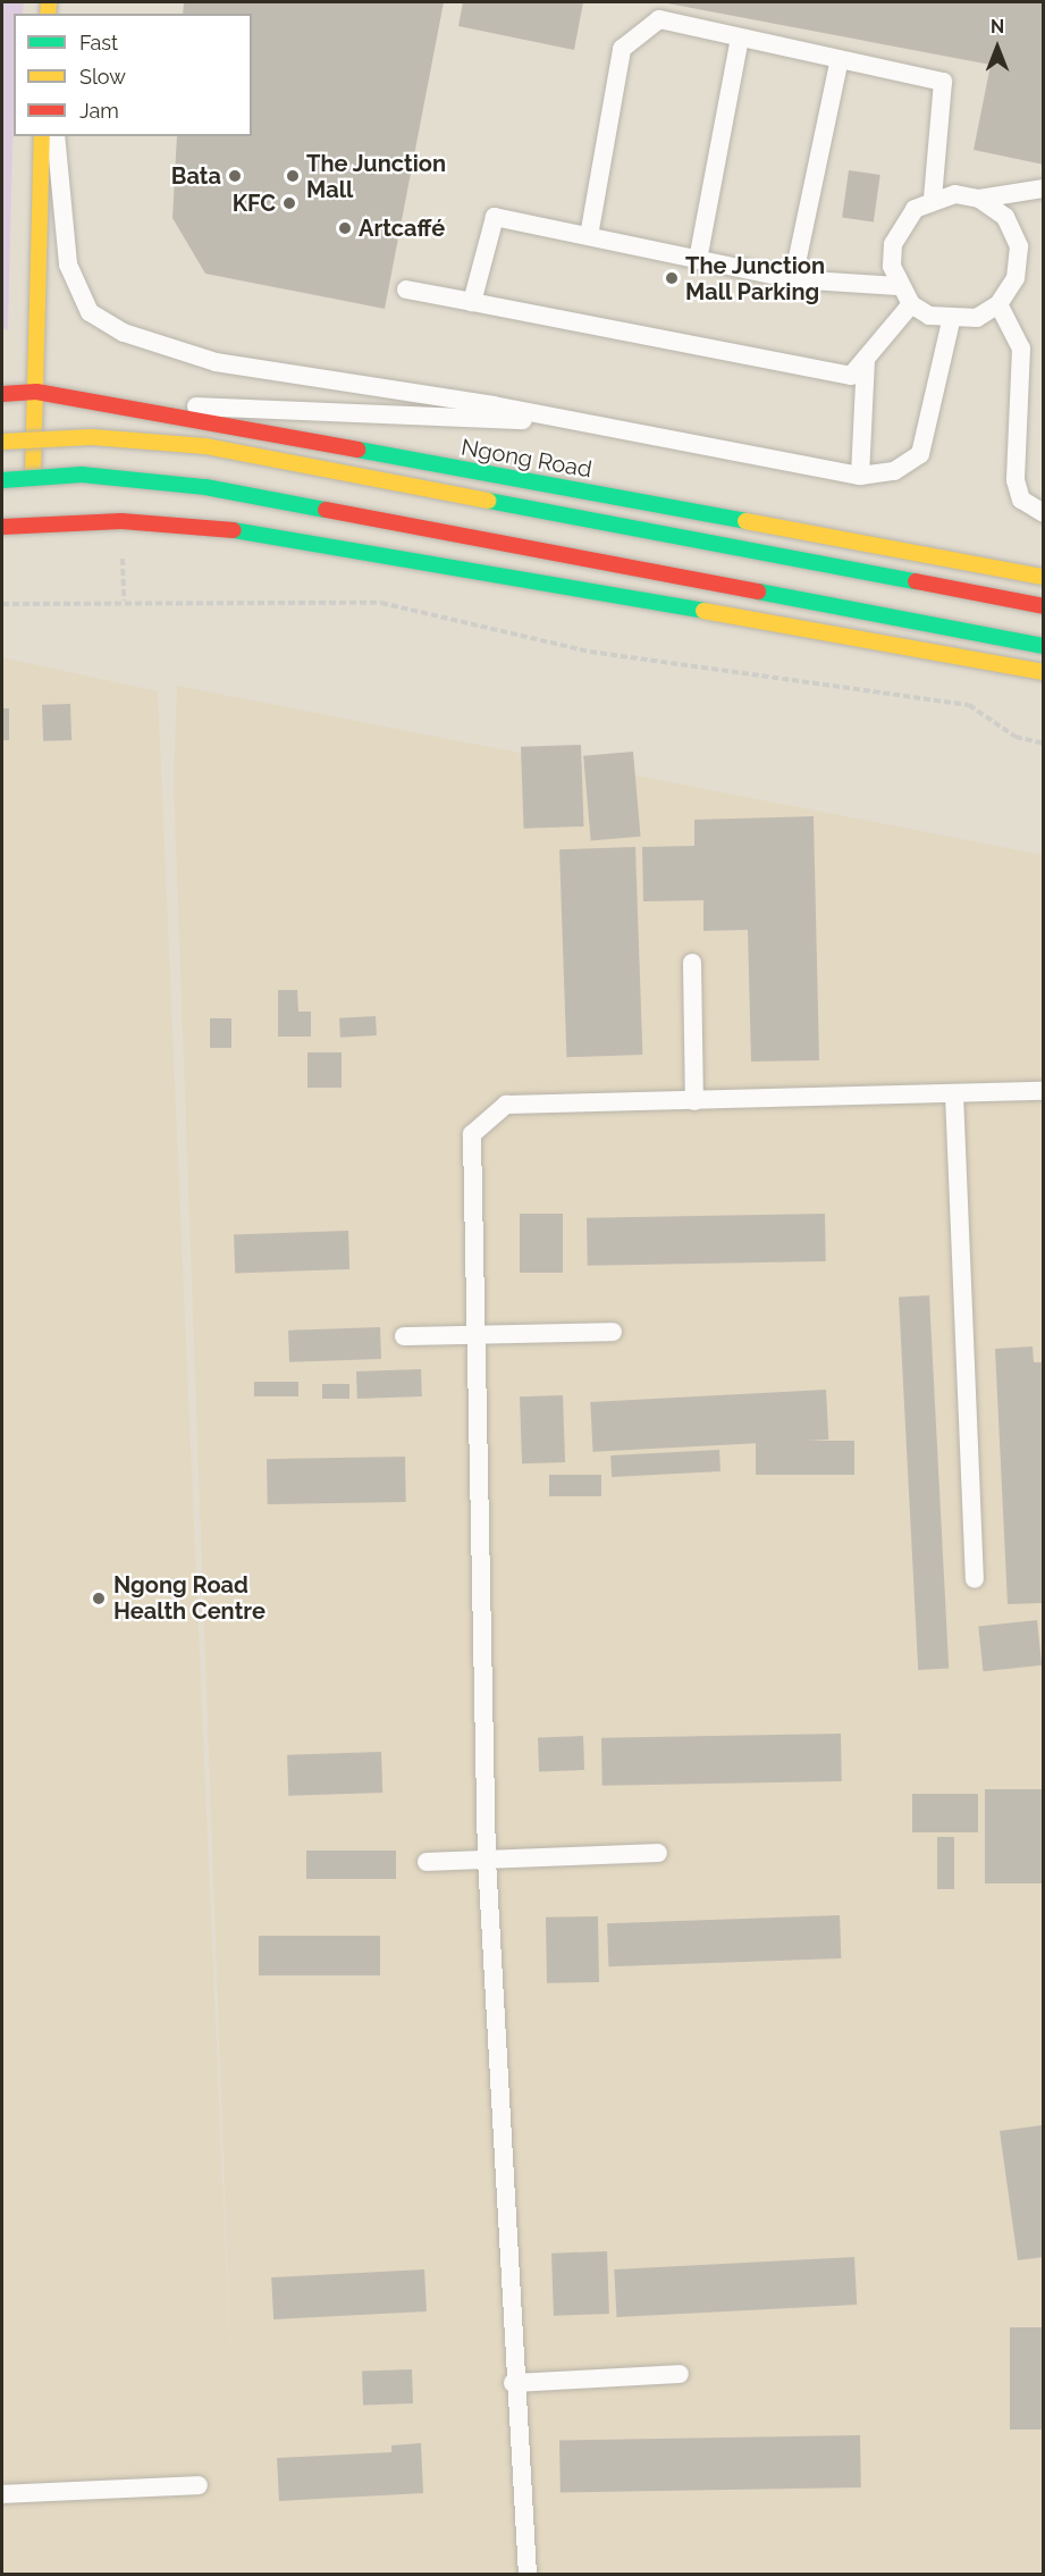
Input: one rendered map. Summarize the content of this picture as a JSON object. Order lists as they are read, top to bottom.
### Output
{
  "streets": {
    "main road": ["Ngong Road"]
  },
  "places": [
    "Bata",
    "The Junction Mall",
    "KFC",
    "Artcaffé",
    "The Junction Mall Parking",
    "Ngong Road Health Centre"
  ],
  "legend": ["Fast", "Slow", "Jam"],
  "north": "top"
}
